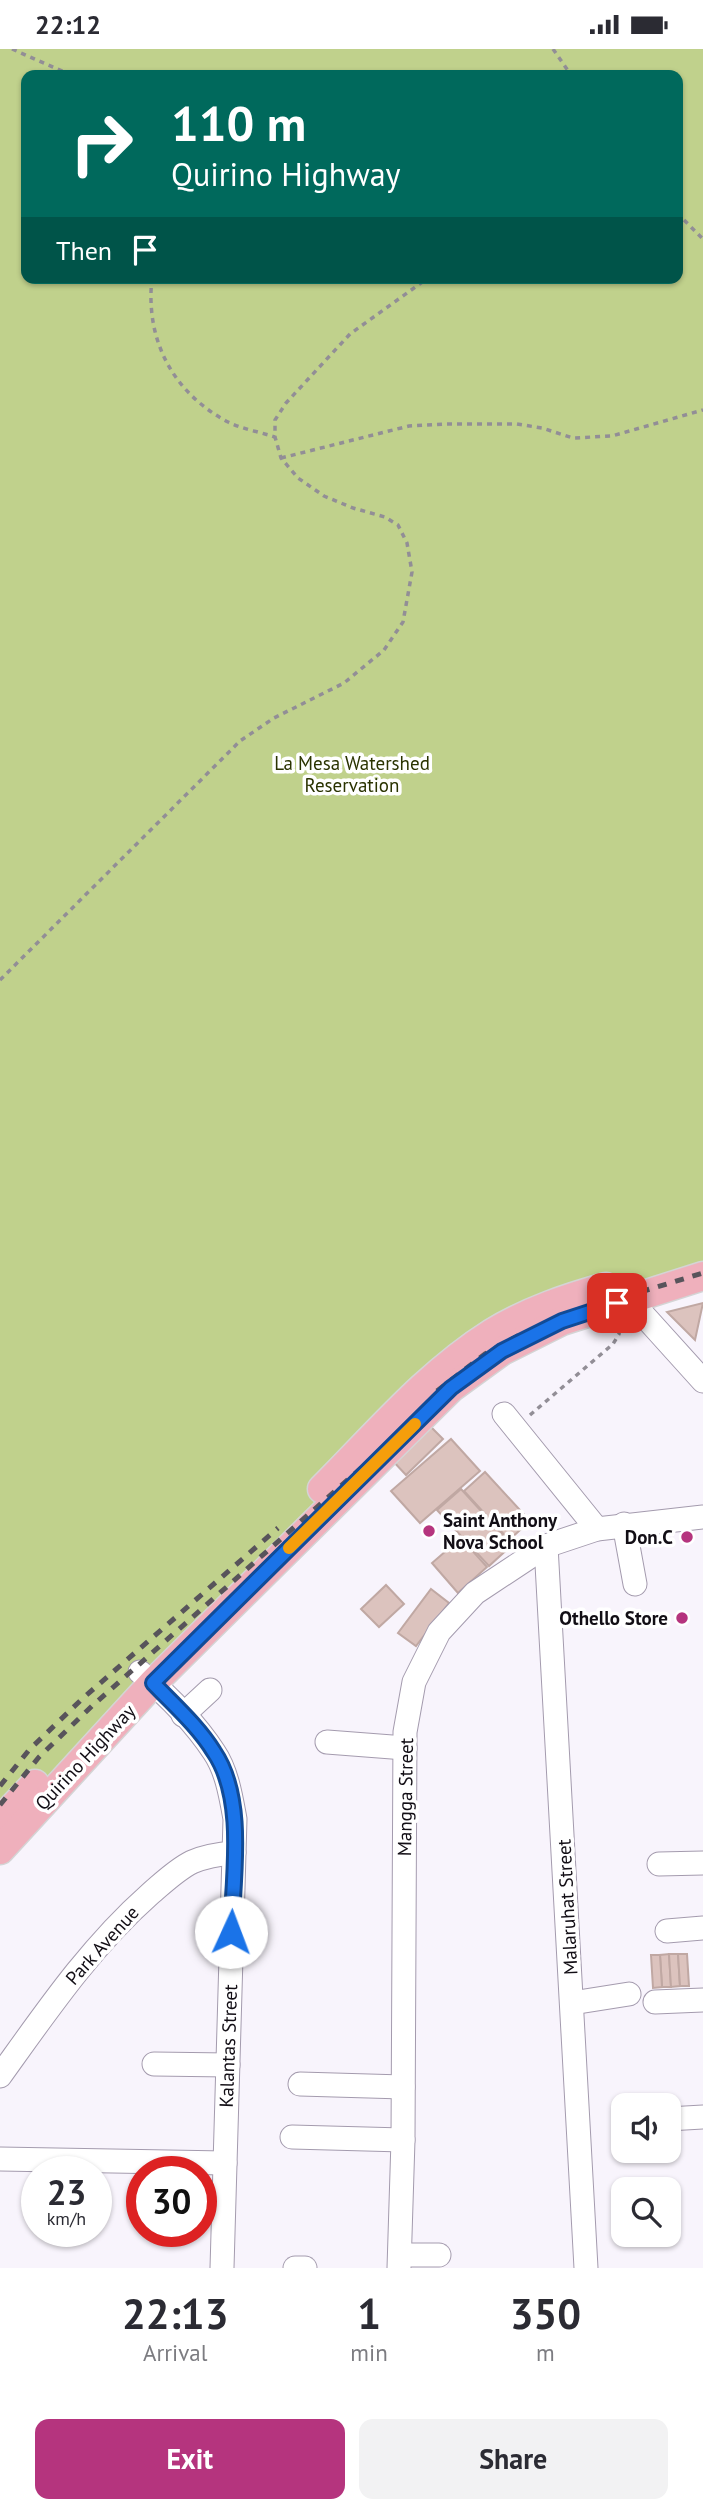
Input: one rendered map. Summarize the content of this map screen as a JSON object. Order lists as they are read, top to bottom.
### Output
{
  "streets": {
    "main road": ["Quirino Highway"],
    "street": [
      "Mangga Street",
      "Malaruhat Street",
      "Park Avenue",
      "Kalantas Street"
    ]
  },
  "crossings": [
    ["Quirino Highway", "Kalantas Street"],
    ["Mangga Street", "Malaruhat Street"],
    ["Park Avenue", "Kalantas Street"]
  ],
  "parks": ["La Mesa Watershed Reservation"],
  "places": ["Saint Anthony Nova School", "Don.C", "Othello Store"],
  "page": {
    "status": "22:12",
    "turn": ["110 m", "Quirino Highway"],
    "then": "Then",
    "speed": "23 km/h",
    "limit": "30",
    "eta": [
      "22:13",
      "Arrival",
      "1",
      "min",
      "350",
      "m"
    ],
    "buttons": ["Exit", "Share"]
  }
}
